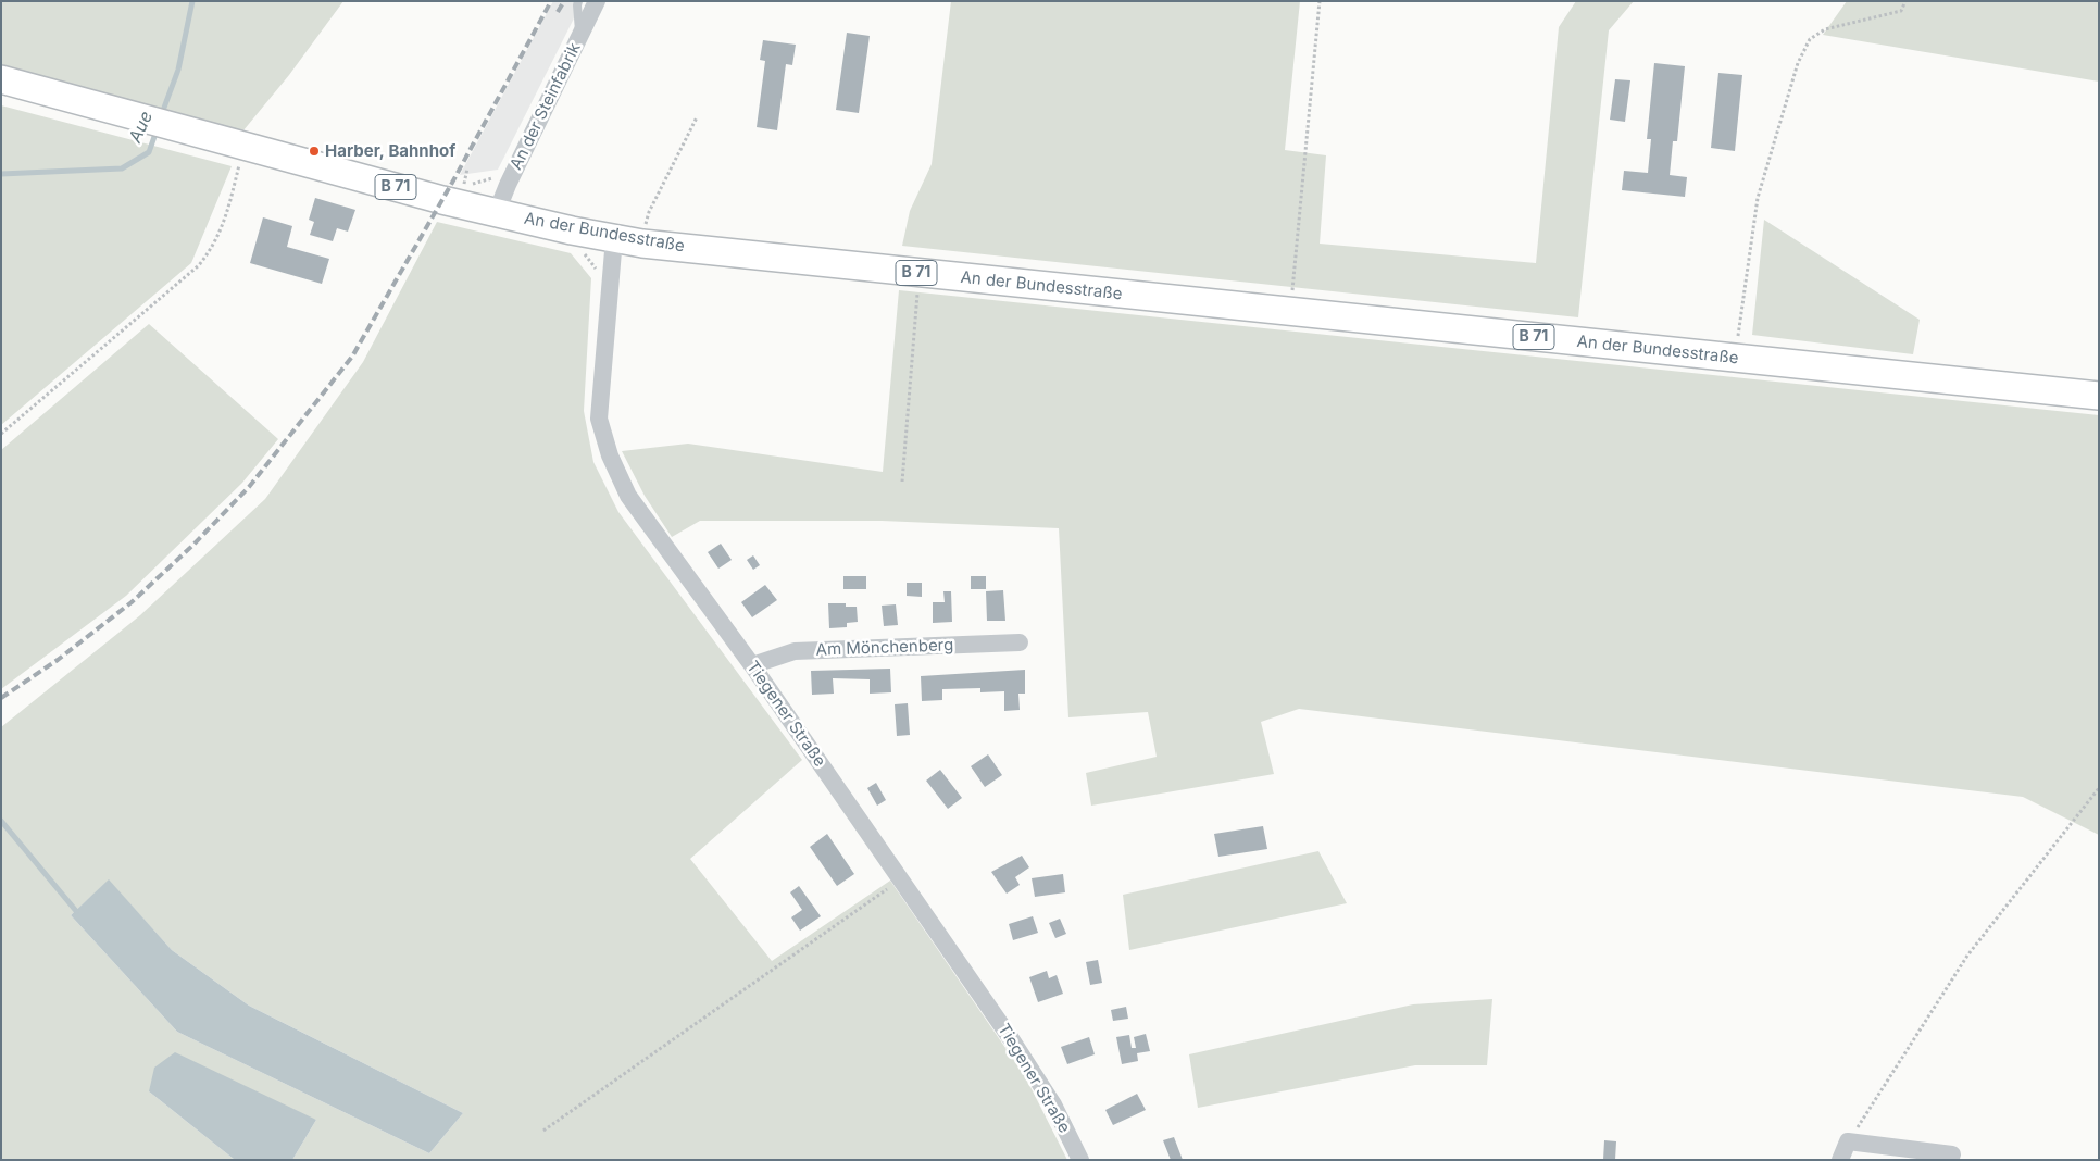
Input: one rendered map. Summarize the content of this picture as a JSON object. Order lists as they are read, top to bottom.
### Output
{
  "streets": {
    "main road": ["B 71", "An der Bundesstraße"],
    "street": ["An der Steinfabrik", "Am Mönchenberg", "Tiegener Straße"]
  },
  "crossings": [
    ["An der Steinfabrik", "An der Bundesstraße"],
    ["An der Bundesstraße", "Tiegener Straße"],
    ["Am Mönchenberg", "Tiegener Straße"]
  ],
  "water": ["Aue"],
  "places": ["Harber, Bahnhof"]
}
